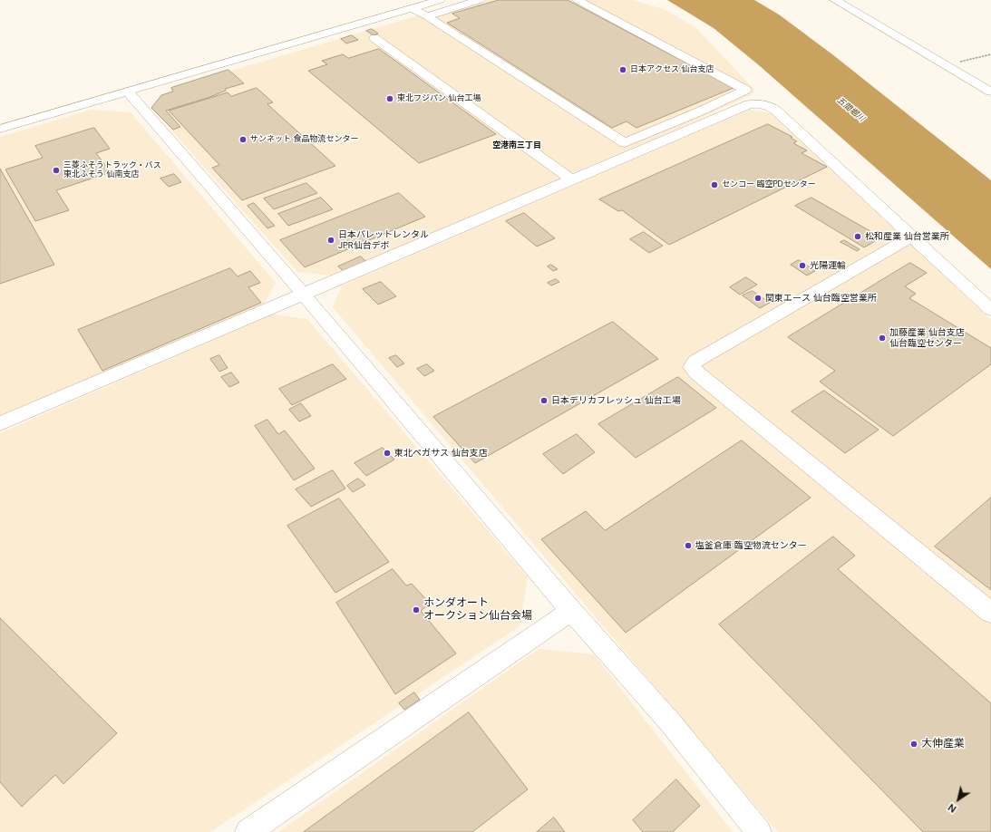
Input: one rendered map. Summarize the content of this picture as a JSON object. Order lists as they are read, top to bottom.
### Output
{
  "districts": ["空港南三丁目"],
  "water": ["五間堀川"],
  "places": [
    "日本アクセス 仙台支店",
    "東北フジパン 仙台工場",
    "サンネット 食品物流センター",
    "三菱ふそうトラック・バス 東北ふそう 仙南支店",
    "センコー 臨空PDセンター",
    "松和産業 仙台営業所",
    "日本パレットレンタル JPR仙台デポ",
    "光陽運輸",
    "関東エース 仙台臨空営業所",
    "加藤産業 仙台支店 仙台臨空センター",
    "日本デリカフレッシュ 仙台工場",
    "東北ペガサス 仙台支店",
    "塩釜倉庫 臨空物流センター",
    "ホンダオート オークション仙台会場",
    "大伸産業"
  ],
  "north": "bottom left"
}
